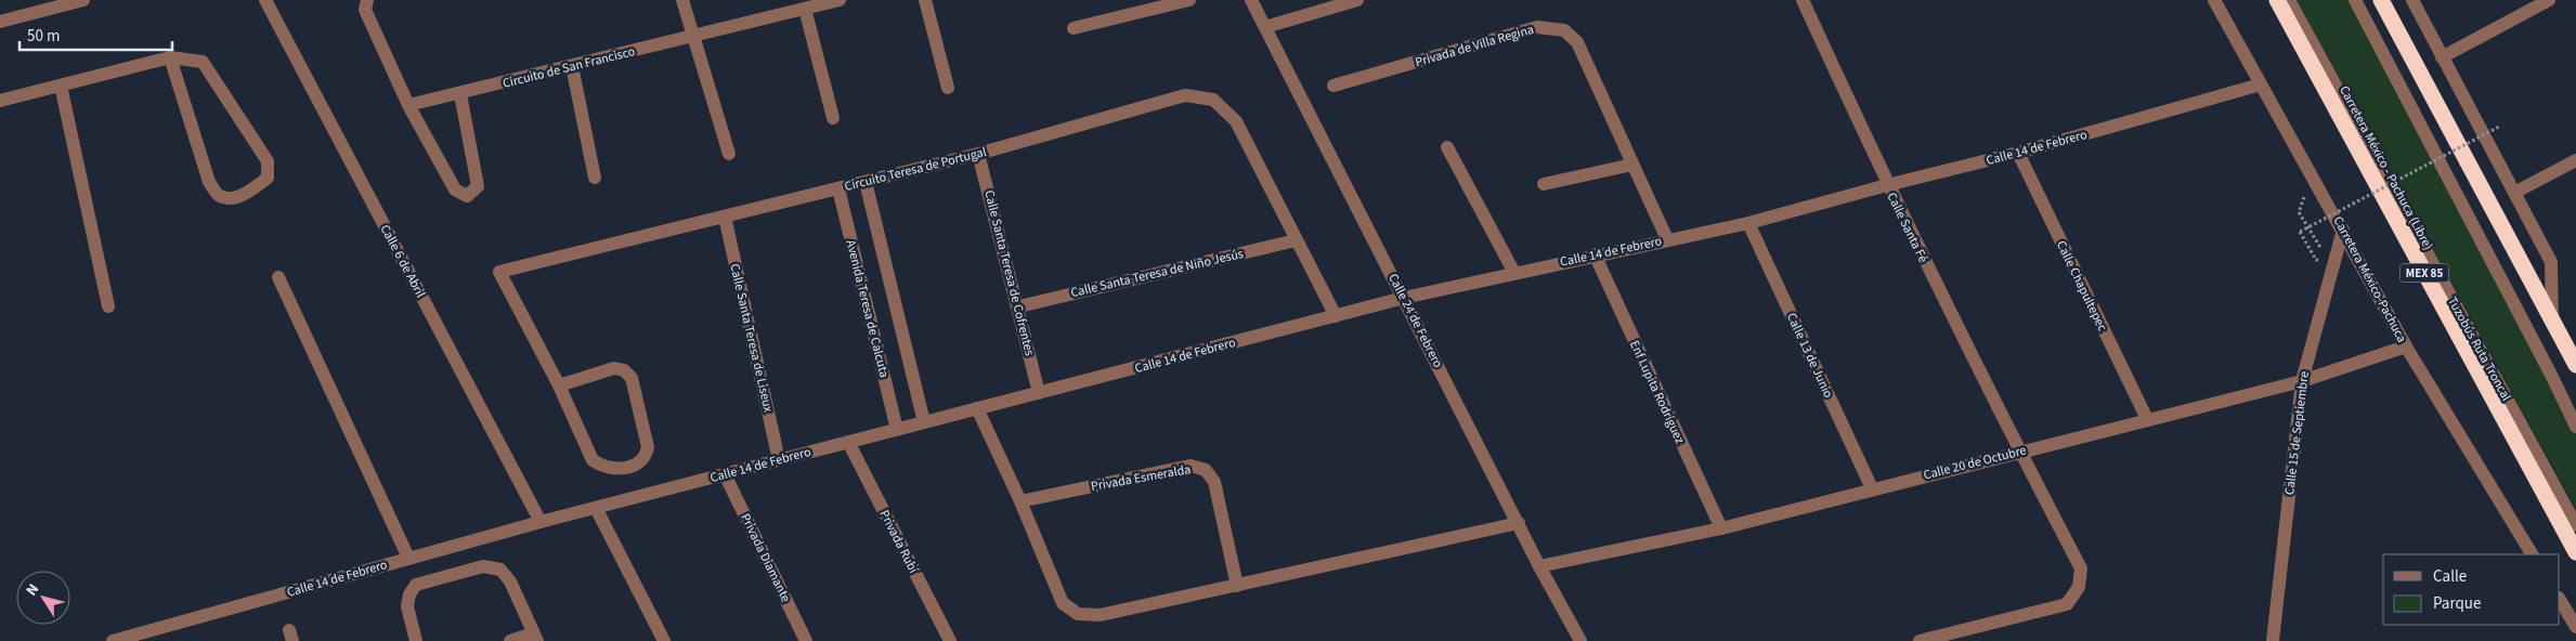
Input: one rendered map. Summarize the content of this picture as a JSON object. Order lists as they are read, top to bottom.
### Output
{
  "streets": {
    "highway": ["Carretera México - Pachuca (Libre)", "MEX 85"],
    "street": [
      "Privada de Villa Regina",
      "Circuito de San Francisco",
      "Calle 14 de Febrero",
      "Circuito Teresa de Portugal",
      "Calle Santa Fé",
      "Calle 6 de Abril",
      "Calle Santa Teresa de Cofrentes",
      "Calle Santa Teresa de Niño Jesús",
      "Carretera México-Pachuca",
      "Calle Chapultepec",
      "Avenida Teresa de Calcuta",
      "Calle 24 de Febrero",
      "Calle Santa Teresa de Liseux",
      "Tuzobús Ruta Troncal",
      "Calle 13 de Junio",
      "Enf Lupita Rodríguez",
      "Calle 15 de Septiembre",
      "Calle 20 de Octubre",
      "Privada Esmeralda",
      "Privada Rubí",
      "Privada Diamante"
    ]
  },
  "crossings": [
    ["Privada de Villa Regina", "Calle 14 de Febrero"],
    ["Calle 14 de Febrero", "Circuito Teresa de Portugal"],
    ["Calle 14 de Febrero", "Calle Santa Fé"],
    ["Calle 14 de Febrero", "Calle 6 de Abril"],
    ["Calle 14 de Febrero", "Calle Santa Teresa de Cofrentes"],
    ["Calle 14 de Febrero", "Carretera México-Pachuca"],
    ["Calle 14 de Febrero", "Calle Chapultepec"],
    ["Calle 14 de Febrero", "Avenida Teresa de Calcuta"],
    ["Calle 14 de Febrero", "Calle 24 de Febrero"],
    ["Calle 14 de Febrero", "Calle Santa Teresa de Liseux"],
    ["Calle 14 de Febrero", "Calle 13 de Junio"],
    ["Calle 14 de Febrero", "Enf Lupita Rodríguez"],
    ["Calle 14 de Febrero", "Privada Rubí"],
    ["Calle 14 de Febrero", "Privada Diamante"],
    ["Circuito Teresa de Portugal", "Calle Santa Teresa de Cofrentes"],
    ["Circuito Teresa de Portugal", "Calle Santa Teresa de Niño Jesús"],
    ["Circuito Teresa de Portugal", "Avenida Teresa de Calcuta"],
    ["Circuito Teresa de Portugal", "Calle Santa Teresa de Liseux"],
    ["Calle Santa Fé", "Calle 20 de Octubre"],
    ["Calle Santa Teresa de Cofrentes", "Calle Santa Teresa de Niño Jesús"],
    ["Carretera México-Pachuca", "Calle 15 de Septiembre"],
    ["Carretera México-Pachuca", "Calle 20 de Octubre"],
    ["Calle Chapultepec", "Calle 20 de Octubre"],
    ["Calle 24 de Febrero", "Calle 20 de Octubre"],
    ["Calle 13 de Junio", "Calle 20 de Octubre"],
    ["Enf Lupita Rodríguez", "Calle 20 de Octubre"],
    ["Calle 15 de Septiembre", "Calle 20 de Octubre"]
  ],
  "legend": ["Calle", "Parque"],
  "scale_bar": "50 m",
  "north": "top left"
}
